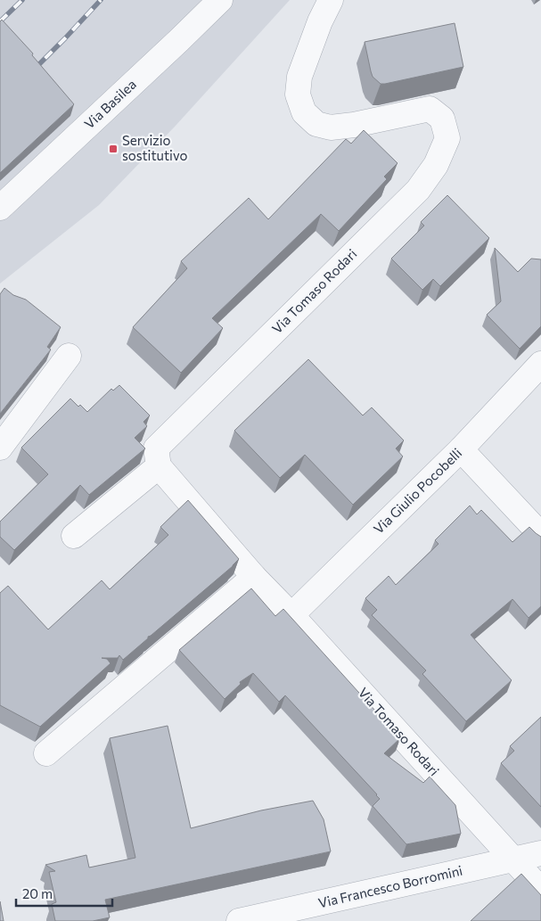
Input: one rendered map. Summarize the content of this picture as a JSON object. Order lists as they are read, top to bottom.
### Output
{
  "streets": {
    "street": [
      "Via Basilea",
      "Via Tomaso Rodari",
      "Via Giulio Pocobelli",
      "Via Francesco Borromini"
    ]
  },
  "crossings": [
    ["Via Tomaso Rodari", "Via Giulio Pocobelli"],
    ["Via Tomaso Rodari", "Via Francesco Borromini"]
  ],
  "places": {
    "transit": ["Servizio sostitutivo"]
  },
  "scale_bar": "20 m"
}
